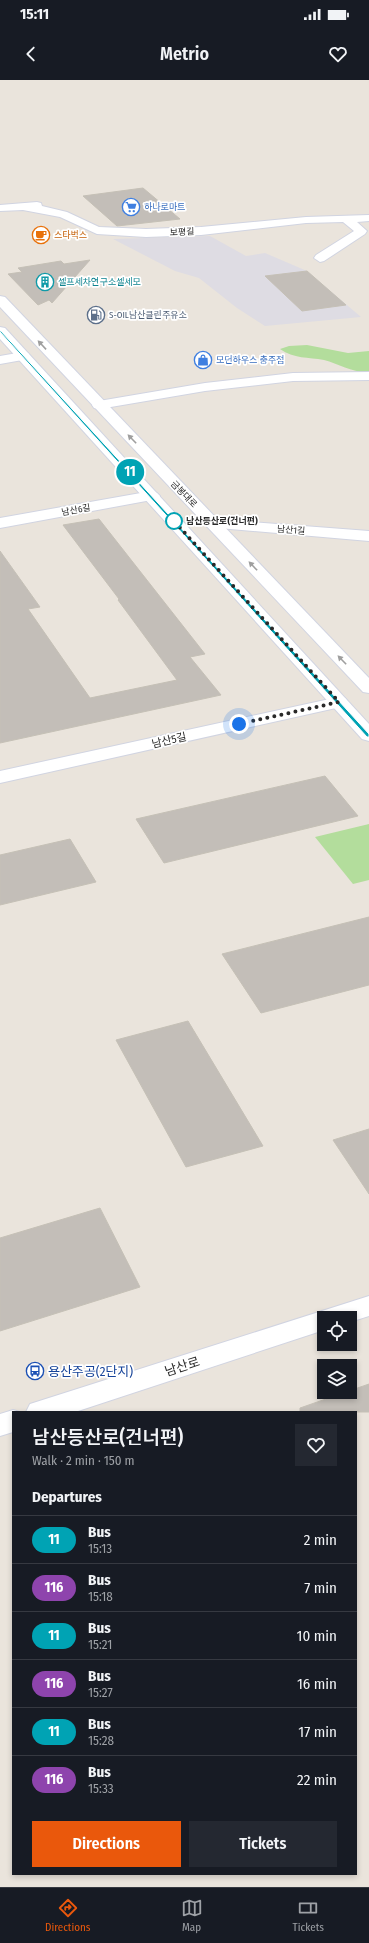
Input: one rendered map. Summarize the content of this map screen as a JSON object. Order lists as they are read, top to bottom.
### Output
{
  "streets": {
    "street": [
      "보평길",
      "금봉대로",
      "남산6길",
      "남산1길",
      "남산5길",
      "남산로"
    ]
  },
  "crossings": [
    ["금봉대로", "남산1길"]
  ],
  "places": {
    "supermarket": ["하나로마트"],
    "cafe": ["스타벅스"],
    "building": ["셀프세차연구소셀세모"],
    "fuel station": ["S-OIL남산클린주유소"],
    "shop": ["모던하우스 충주점"],
    "other": ["남산등산로(건너편)"],
    "bus stop": ["용산주공(2단지)"]
  },
  "lines": ["bus line 11"],
  "page": {
    "status": "15:11",
    "header": "Metrio",
    "on_map": "11",
    "heading": [
      ["남산등산로(건너편)", "Walk · 2 min · 150 m"],
      "Departures"
    ],
    "list": [
      {
        "mark": "11",
        "name": "Bus",
        "note": "15:13",
        "value": "2 min"
      },
      {
        "mark": "116",
        "name": "Bus",
        "note": "15:18",
        "value": "7 min"
      },
      {
        "mark": "11",
        "name": "Bus",
        "note": "15:21",
        "value": "10 min"
      },
      {
        "mark": "116",
        "name": "Bus",
        "note": "15:27",
        "value": "16 min"
      },
      {
        "mark": "11",
        "name": "Bus",
        "note": "15:28",
        "value": "17 min"
      },
      {
        "mark": "116",
        "name": "Bus",
        "note": "15:33",
        "value": "22 min"
      }
    ],
    "buttons": ["Directions", "Tickets"],
    "tabs": ["Directions", "Map", "Tickets"]
  }
}
